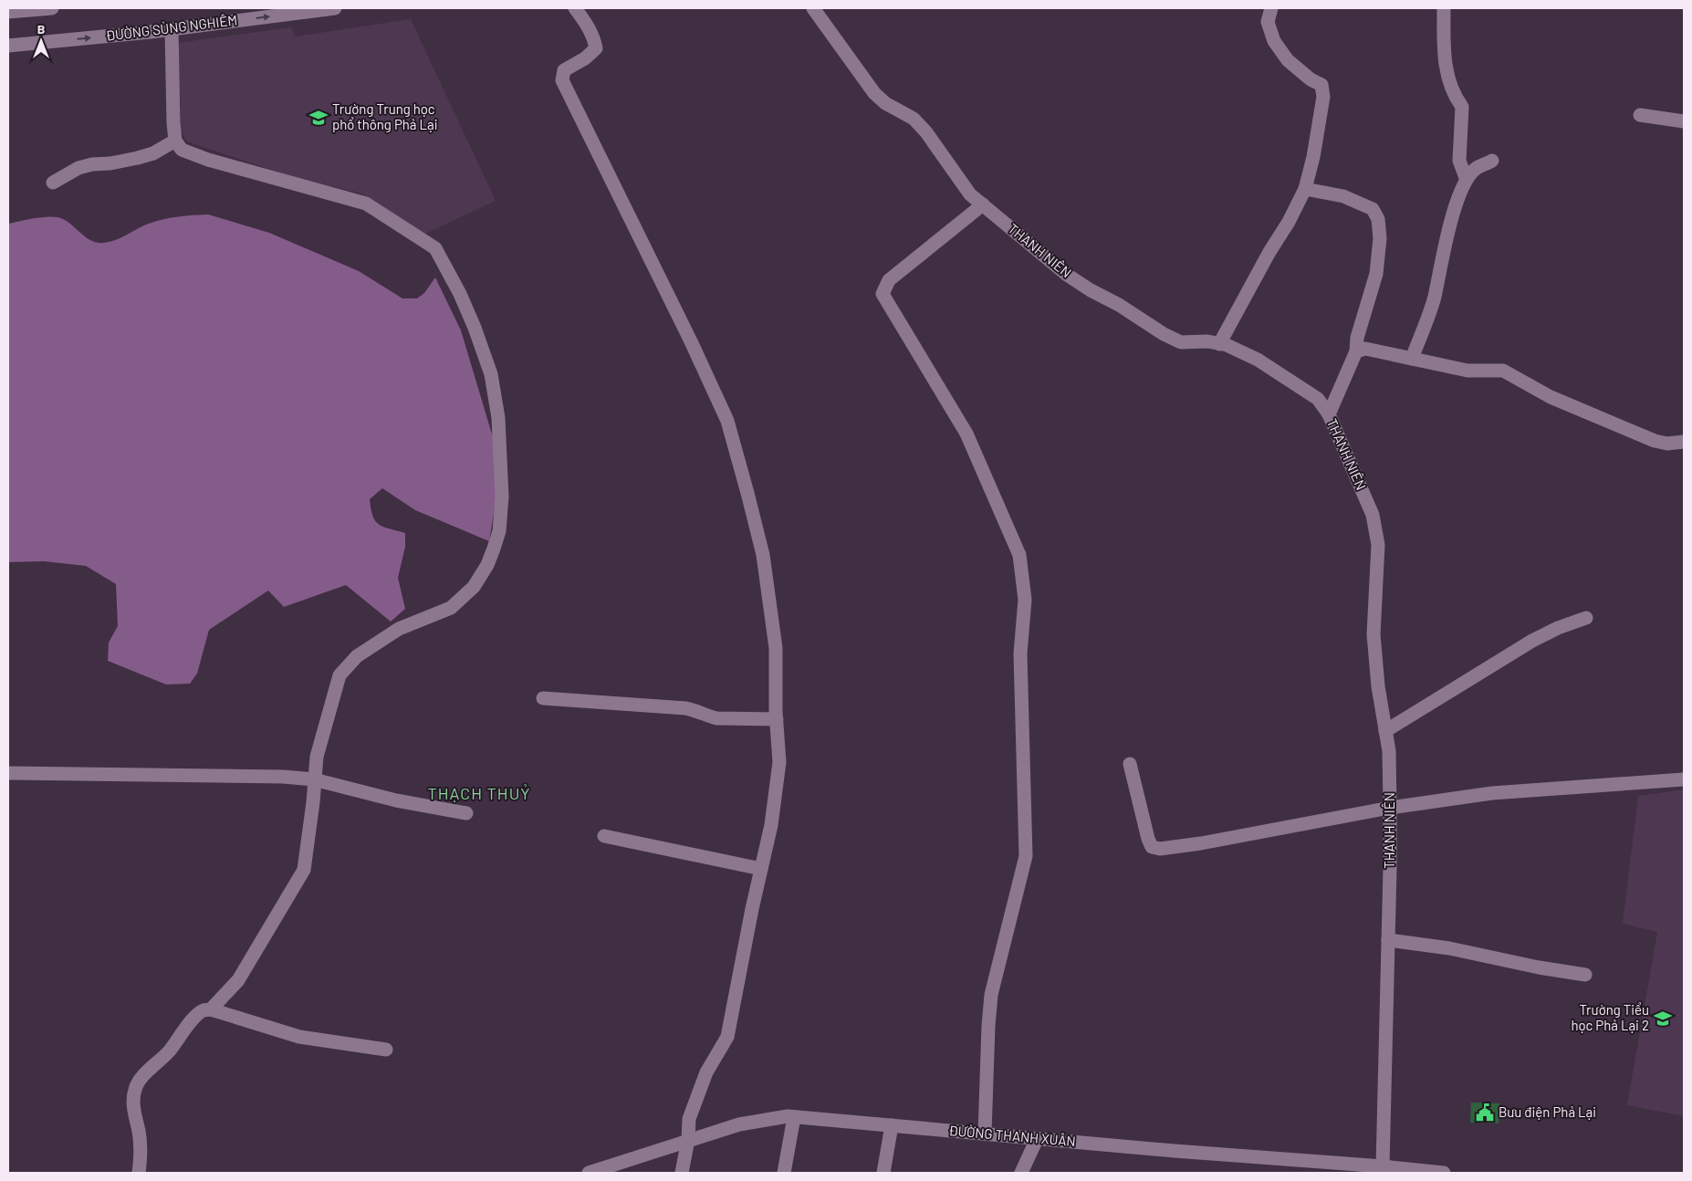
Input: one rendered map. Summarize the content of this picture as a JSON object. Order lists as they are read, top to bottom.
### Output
{
  "streets": {
    "street": ["ĐƯỜNG SÙNG NGHIÊM", "THANH NIÊN", "ĐƯỜNG THANH XUÂN"]
  },
  "crossings": [
    ["THANH NIÊN", "ĐƯỜNG THANH XUÂN"]
  ],
  "one_way": ["ĐƯỜNG SÙNG NGHIÊM"],
  "districts": ["THẠCH THUỶ"],
  "places": {
    "school or university": ["Trường Trung học phổ thông Phả Lại", "Trường Tiểu học Phả Lại 2"],
    "public building": ["Bưu điện Phả Lại"]
  },
  "north": "top"
}
